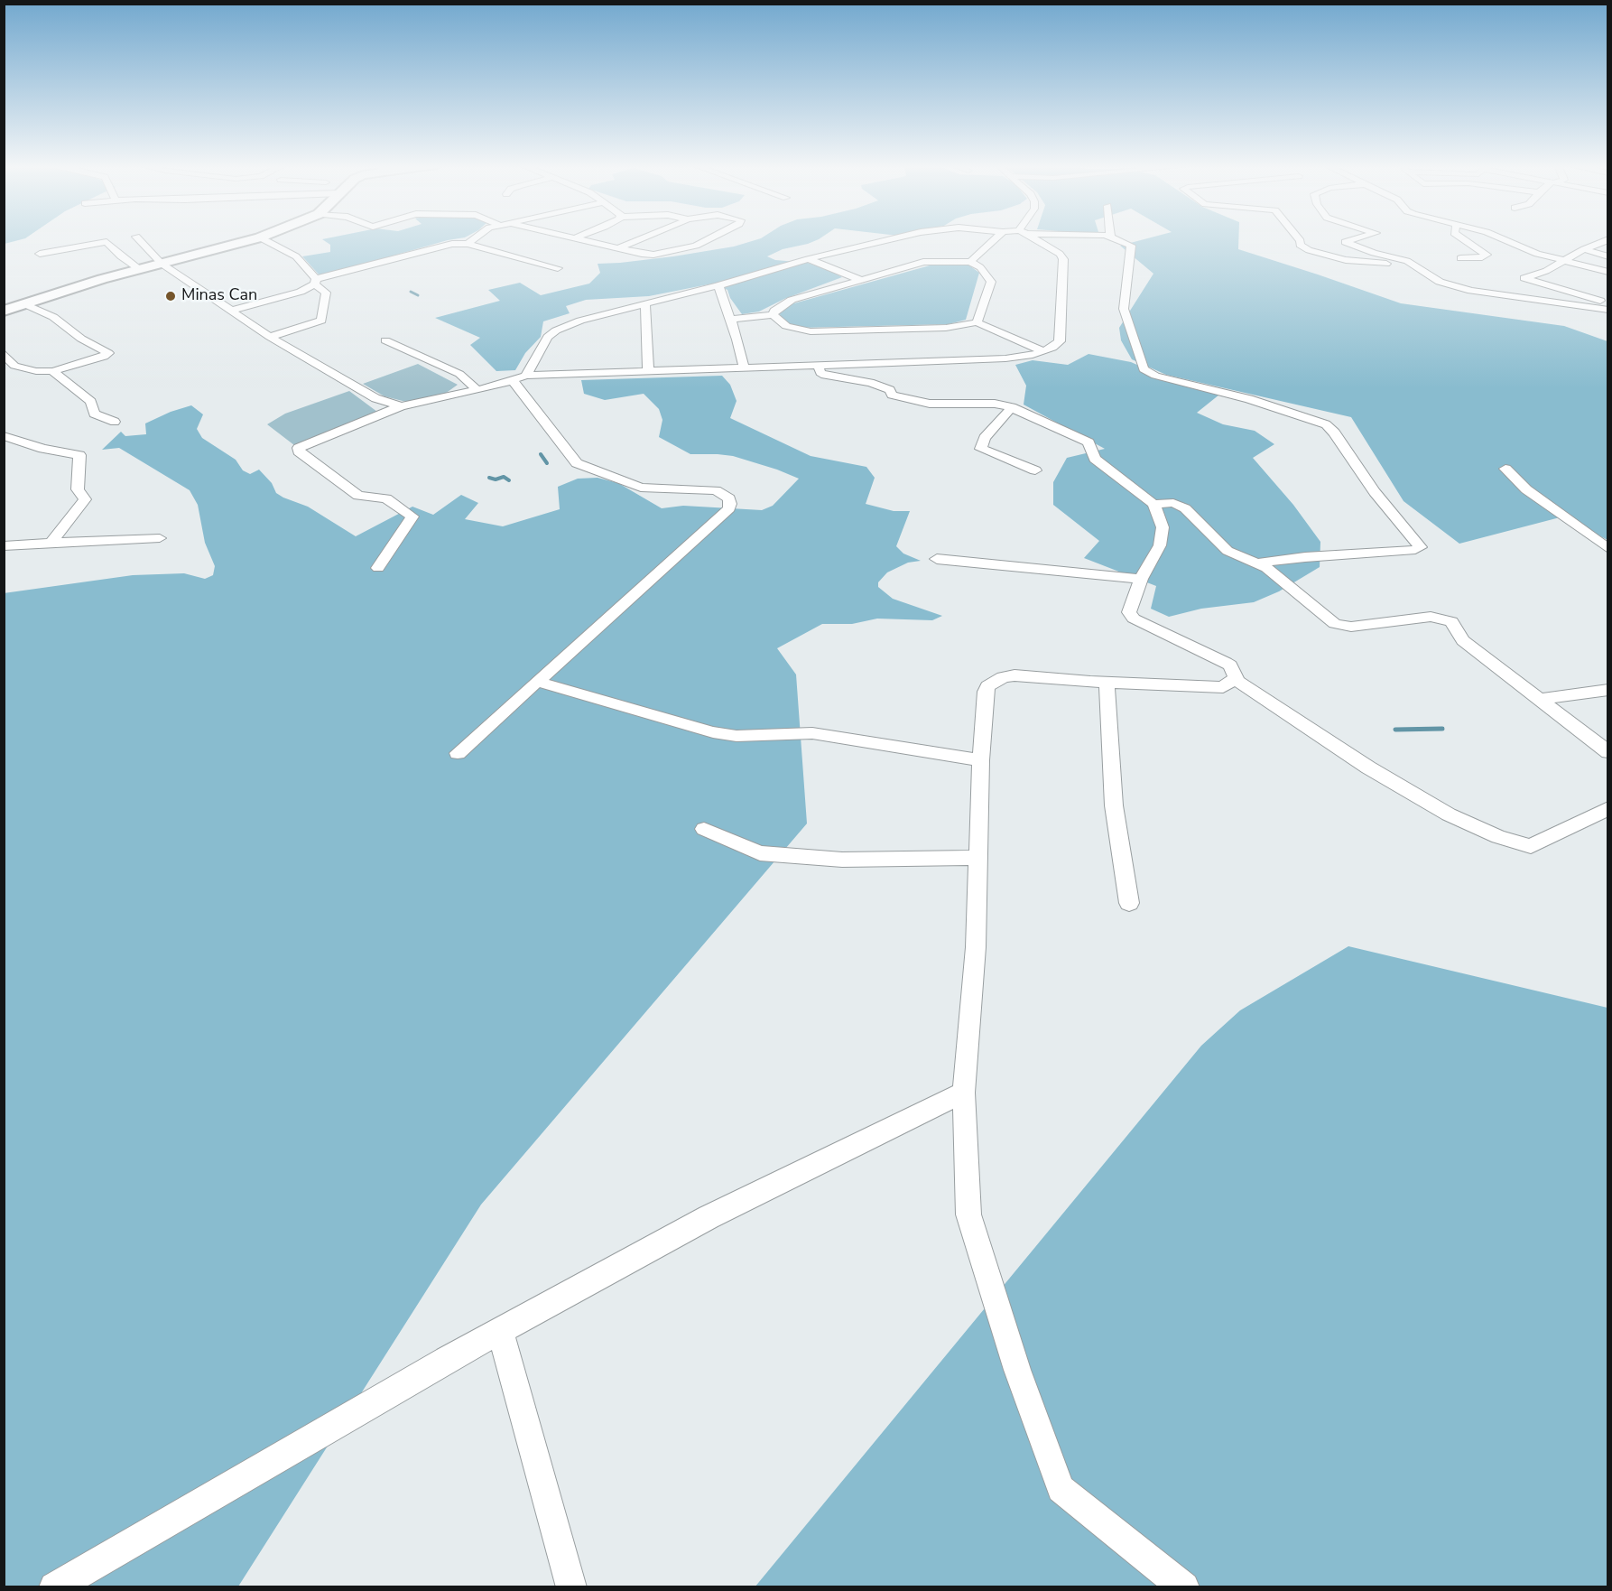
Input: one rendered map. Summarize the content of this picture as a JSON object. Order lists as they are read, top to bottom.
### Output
{
  "places": ["Minas Can"]
}
